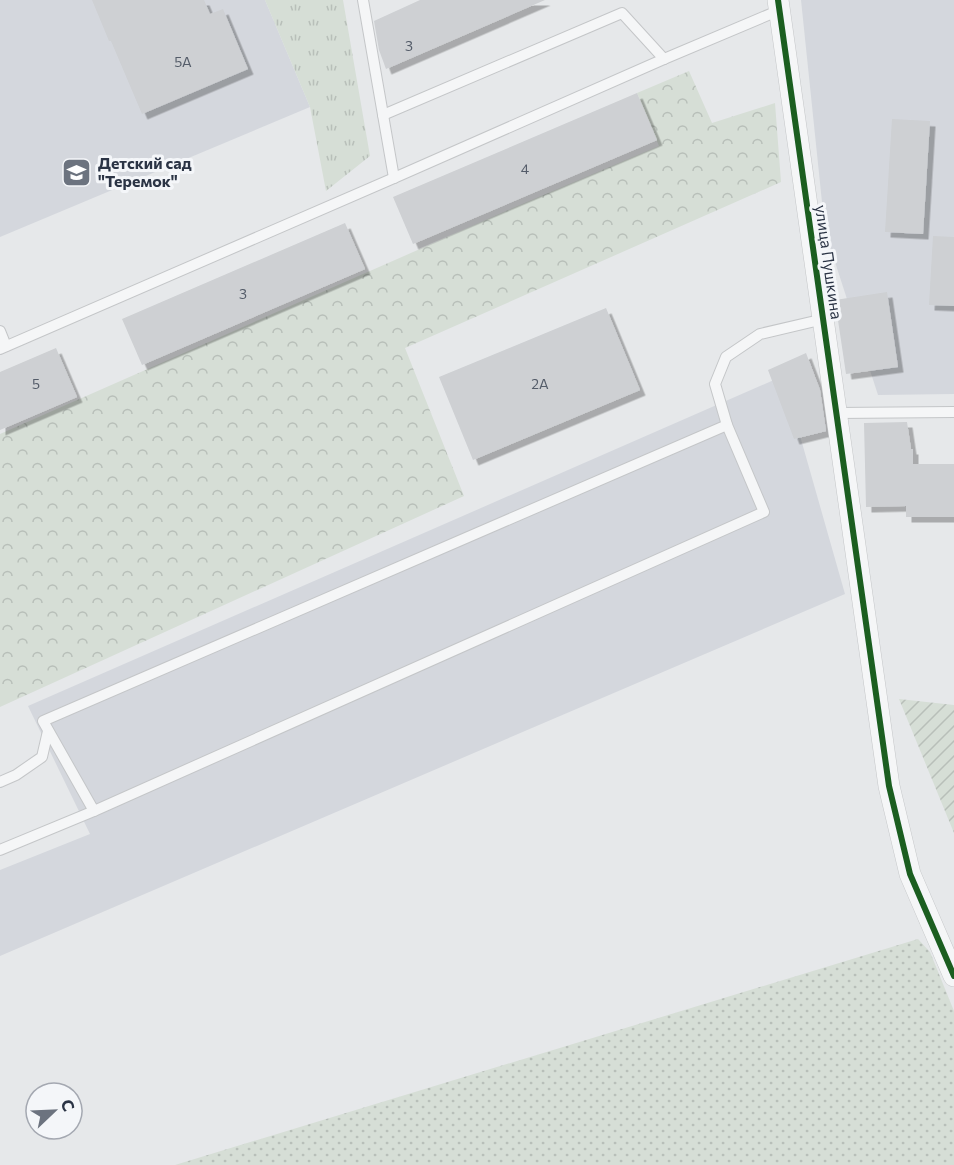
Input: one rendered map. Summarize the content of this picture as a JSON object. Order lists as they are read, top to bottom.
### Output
{
  "streets": {
    "street": ["улица Пушкина"]
  },
  "places": {
    "school or university": ["Детский сад \"Теремок\""]
  },
  "house_numbers": [
    "3",
    "5А",
    "4",
    "3",
    "5",
    "2А"
  ],
  "north": "top right"
}
